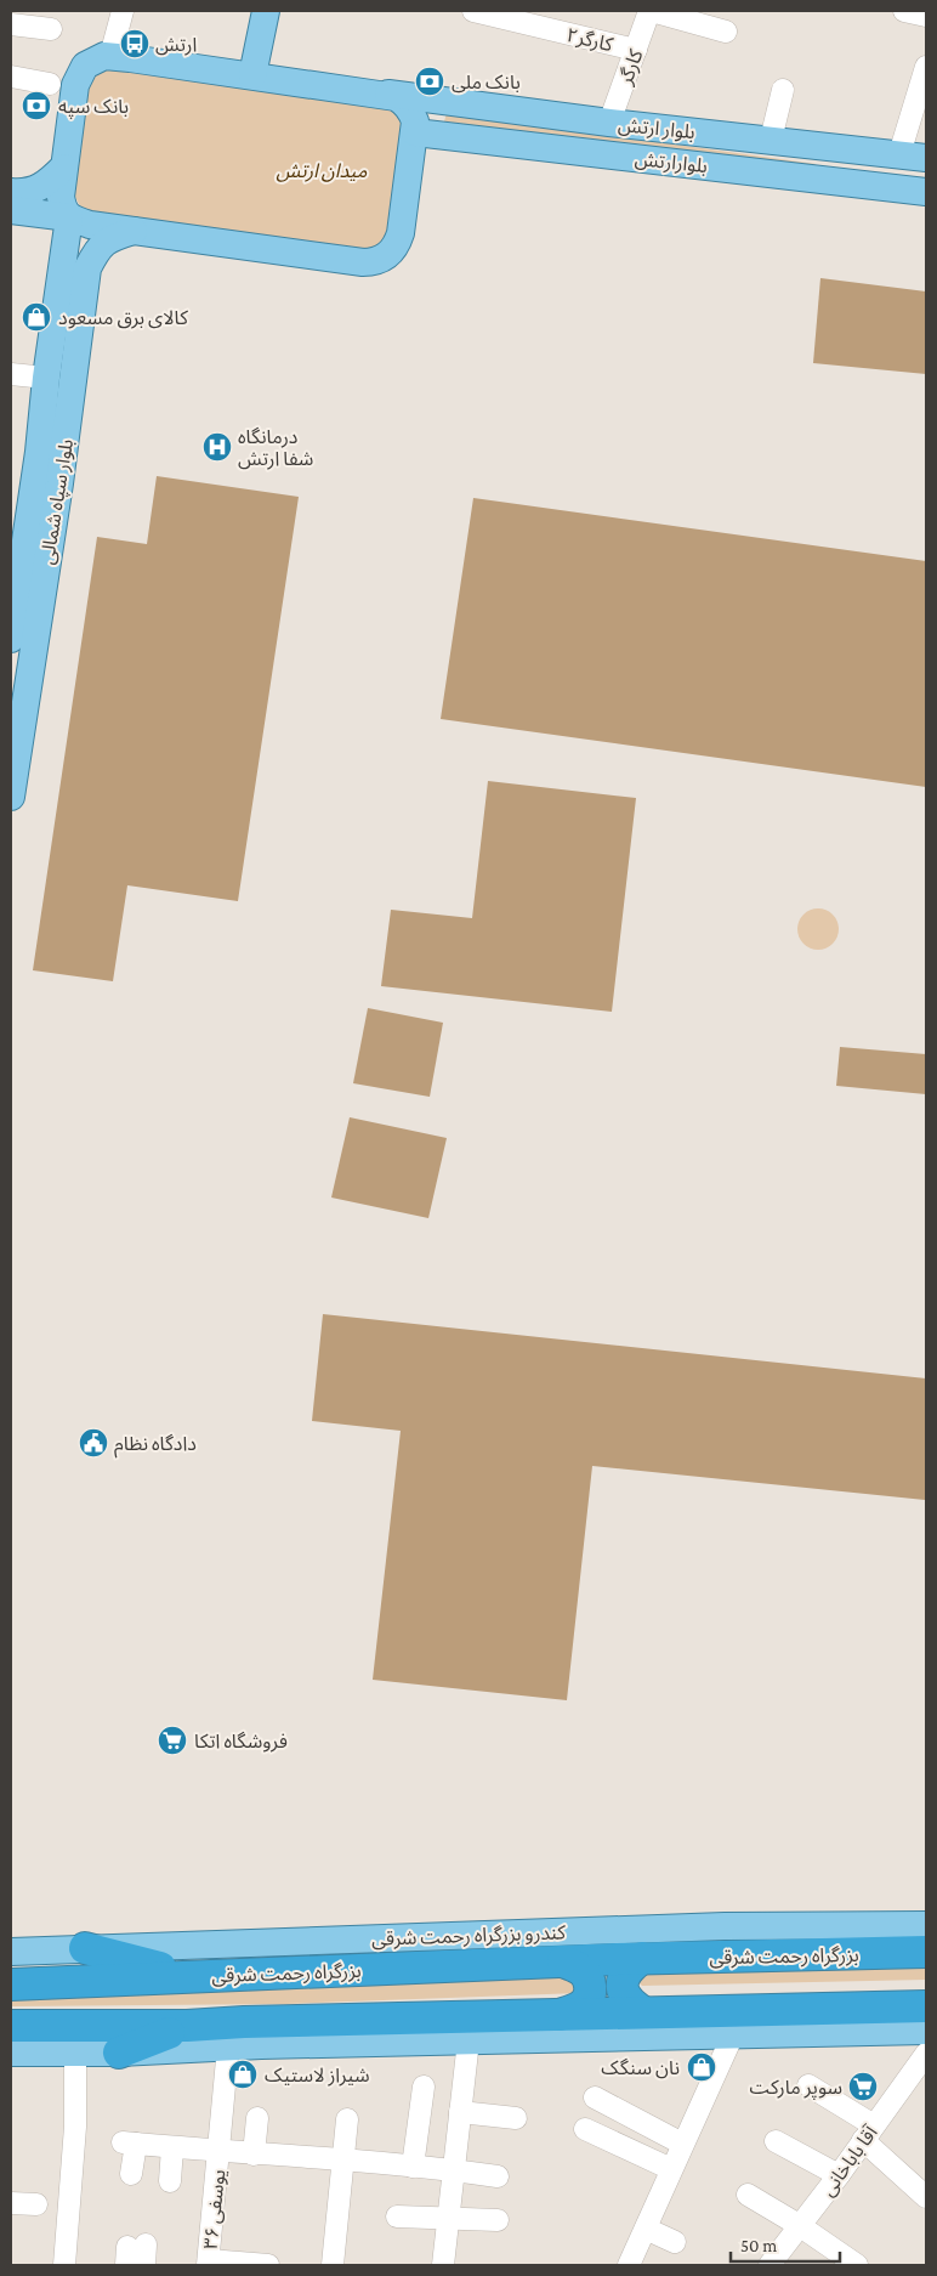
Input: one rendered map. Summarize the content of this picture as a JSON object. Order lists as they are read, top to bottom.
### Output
{
  "streets": {
    "highway": ["بزرگراه رحمت شرقی"],
    "main road": [
      "بلوار ارتش",
      "بلوارارتش",
      "بلوار سپاه شمالی",
      "کندرو بزرگراه رحمت شرقی"
    ],
    "street": [
      "کارگر۲",
      "کارگر",
      "آقا باباخانی",
      "یوسفی ۳۶"
    ]
  },
  "crossings": [
    ["کارگر۲", "کارگر"],
    ["کارگر", "بلوار ارتش"]
  ],
  "parks": ["میدان ارتش"],
  "places": {
    "bus stop": ["ارتش"],
    "bank": ["بانک ملی", "بانک سپه"],
    "shop": ["کالای برق مسعود", "نان سنگک", "شیراز لاستیک"],
    "hospital": ["درمانگاه شفا ارتش"],
    "public building": ["دادگاه نظام"],
    "supermarket": ["فروشگاه اتکا", "سوپر مارکت"]
  },
  "scale_bar": "50 m"
}
